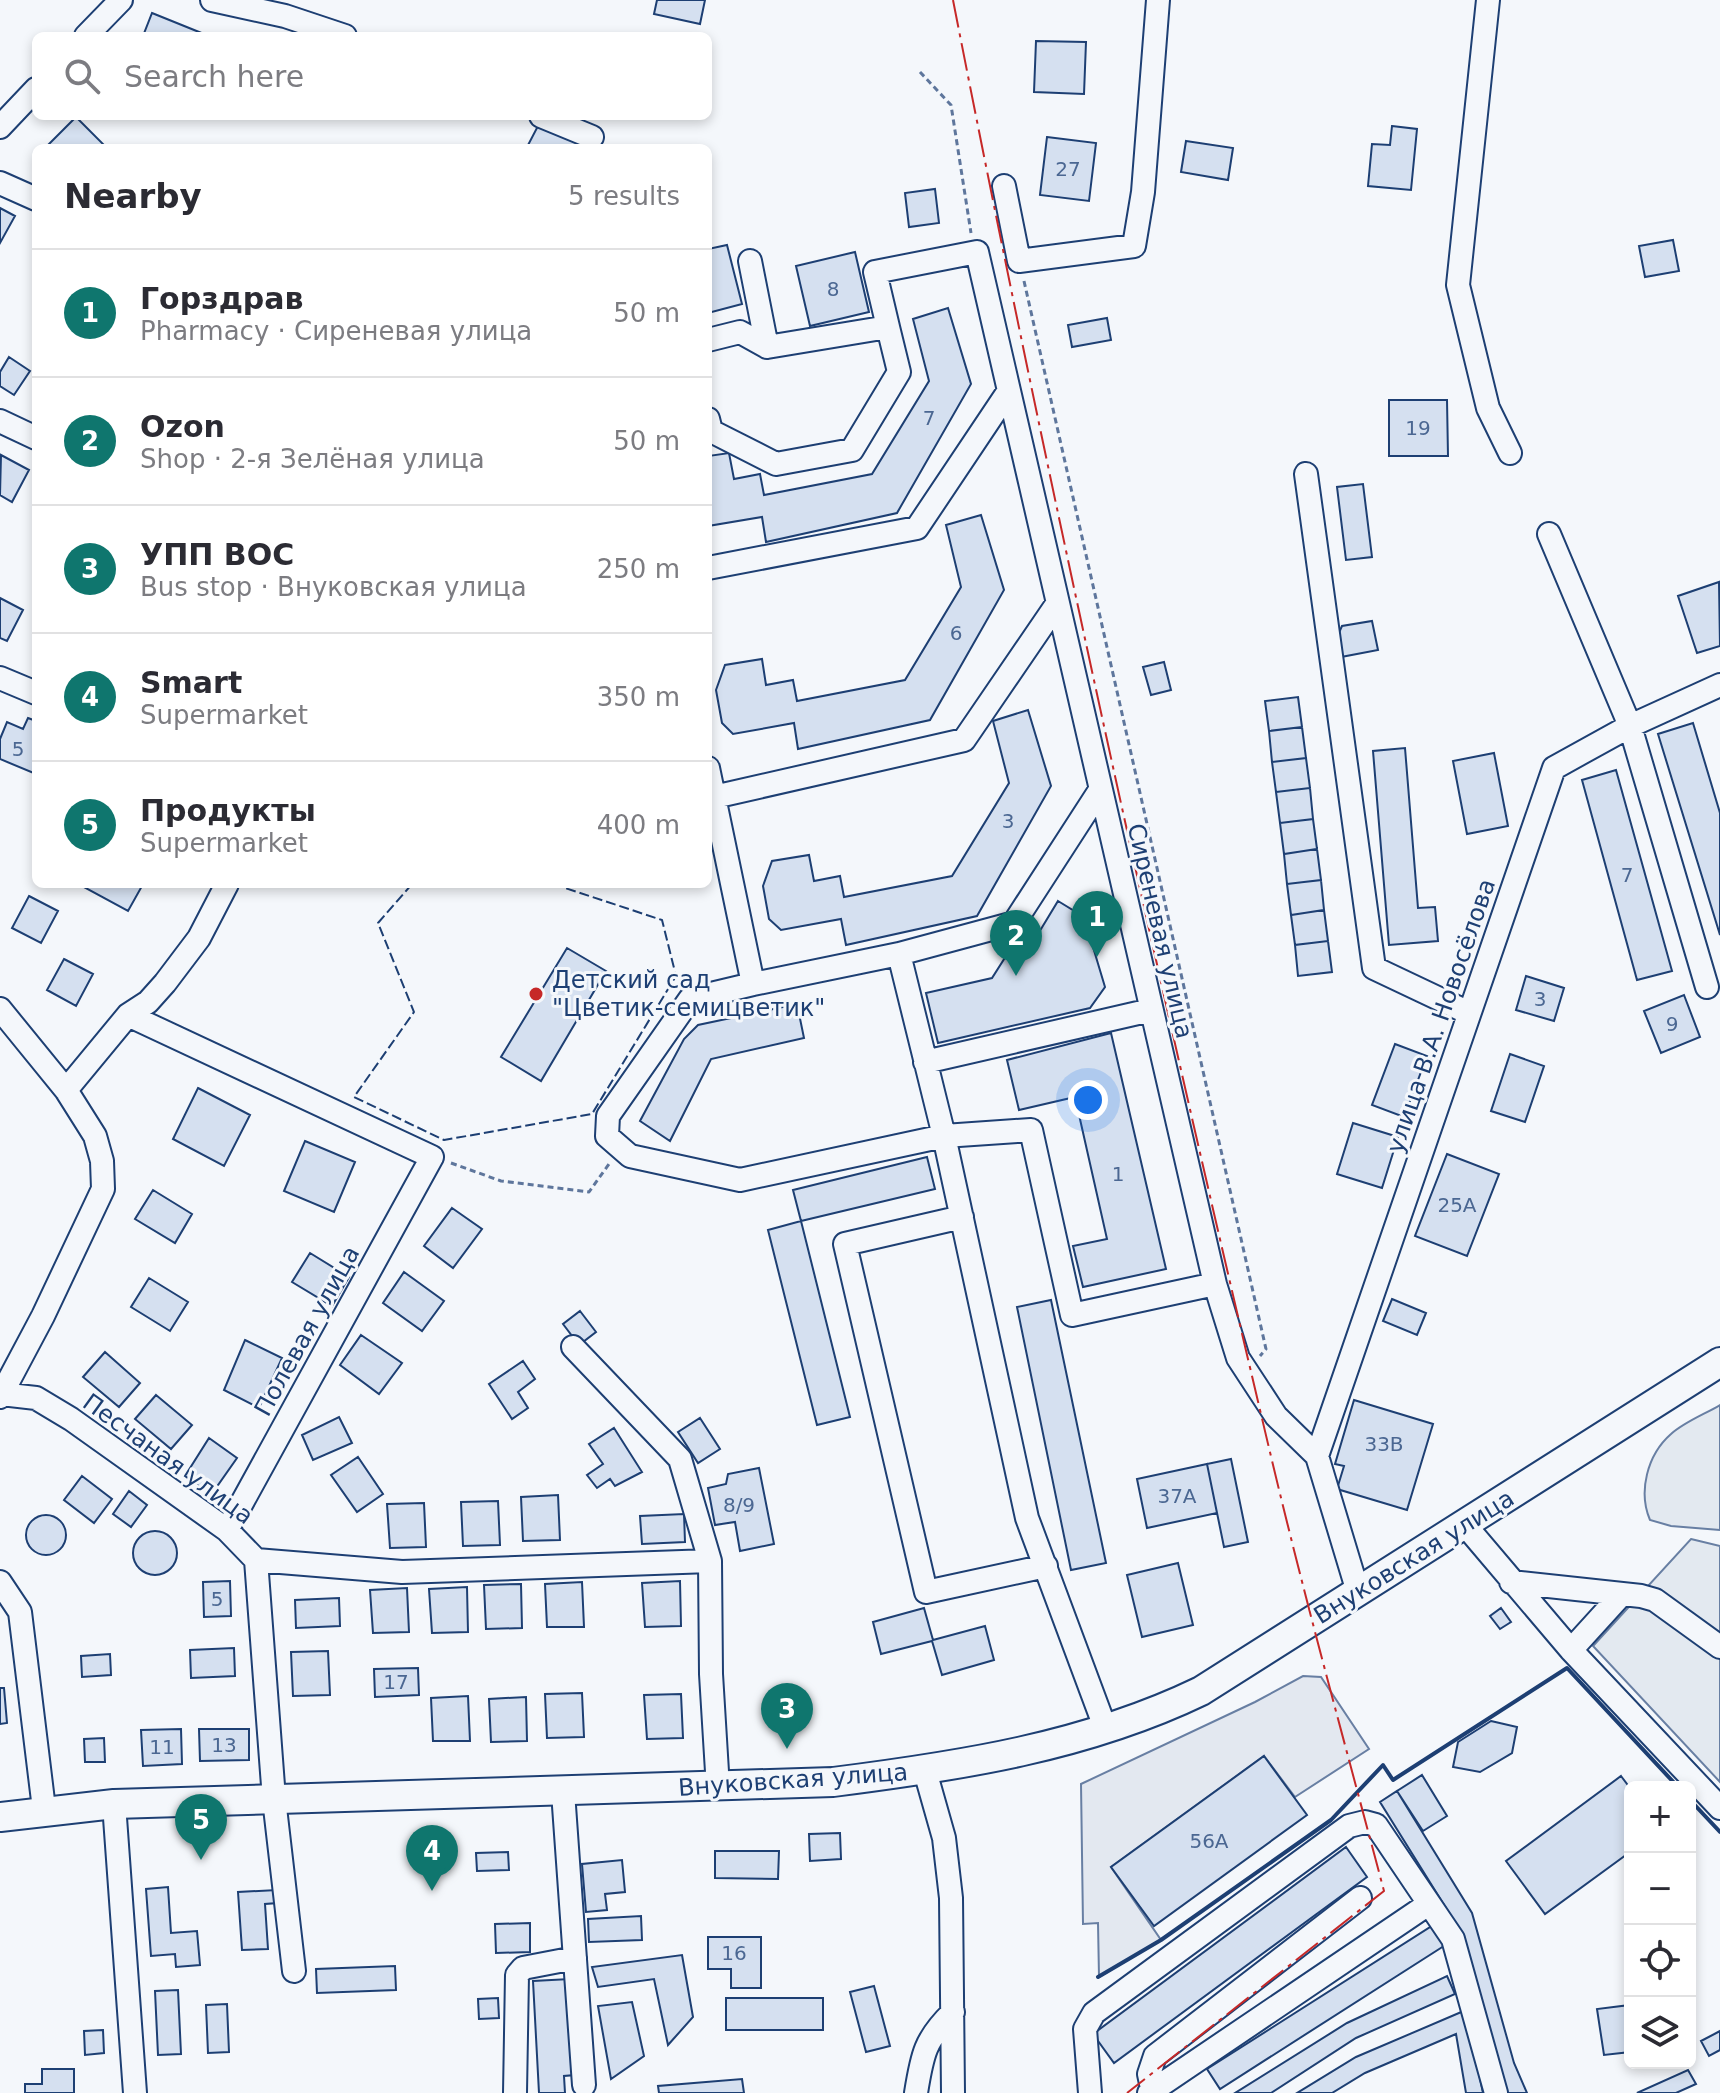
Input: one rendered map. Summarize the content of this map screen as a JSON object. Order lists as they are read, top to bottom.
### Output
{
  "streets": {
    "main road": ["Внуковская улица"],
    "street": [
      "Сиреневая улица",
      "улица В.А. Новосёлова",
      "Полевая улица",
      "Песчаная улица"
    ]
  },
  "crossings": [
    ["Сиреневая улица", "улица В.А. Новосёлова"],
    ["Сиреневая улица", "Внуковская улица"],
    ["Полевая улица", "Песчаная улица"],
    ["Песчаная улица", "Внуковская улица"]
  ],
  "places": ["Детский сад \"Цветик-семицветик\""],
  "house_numbers": [
    "27",
    "8",
    "7",
    "19",
    "6",
    "5",
    "3",
    "7",
    "3",
    "9",
    "1",
    "25А",
    "33В",
    "37А",
    "8/9",
    "5",
    "17",
    "13",
    "11",
    "56А",
    "16"
  ],
  "page": {
    "search": "Search here",
    "heading": ["Nearby", "5 results"],
    "list": [
      {
        "mark": "1",
        "name": "Горздрав",
        "note": "Pharmacy · Сиреневая улица",
        "value": "50 m"
      },
      {
        "mark": "2",
        "name": "Ozon",
        "note": "Shop · 2-я Зелёная улица",
        "value": "50 m"
      },
      {
        "mark": "3",
        "name": "УПП ВОС",
        "note": "Bus stop · Внуковская улица",
        "value": "250 m"
      },
      {
        "mark": "4",
        "name": "Smart",
        "note": "Supermarket",
        "value": "350 m"
      },
      {
        "mark": "5",
        "name": "Продукты",
        "note": "Supermarket",
        "value": "400 m"
      }
    ],
    "pins": [
      "1",
      "2",
      "3",
      "5",
      "4"
    ],
    "map_buttons": ["+", "−"]
  }
}
